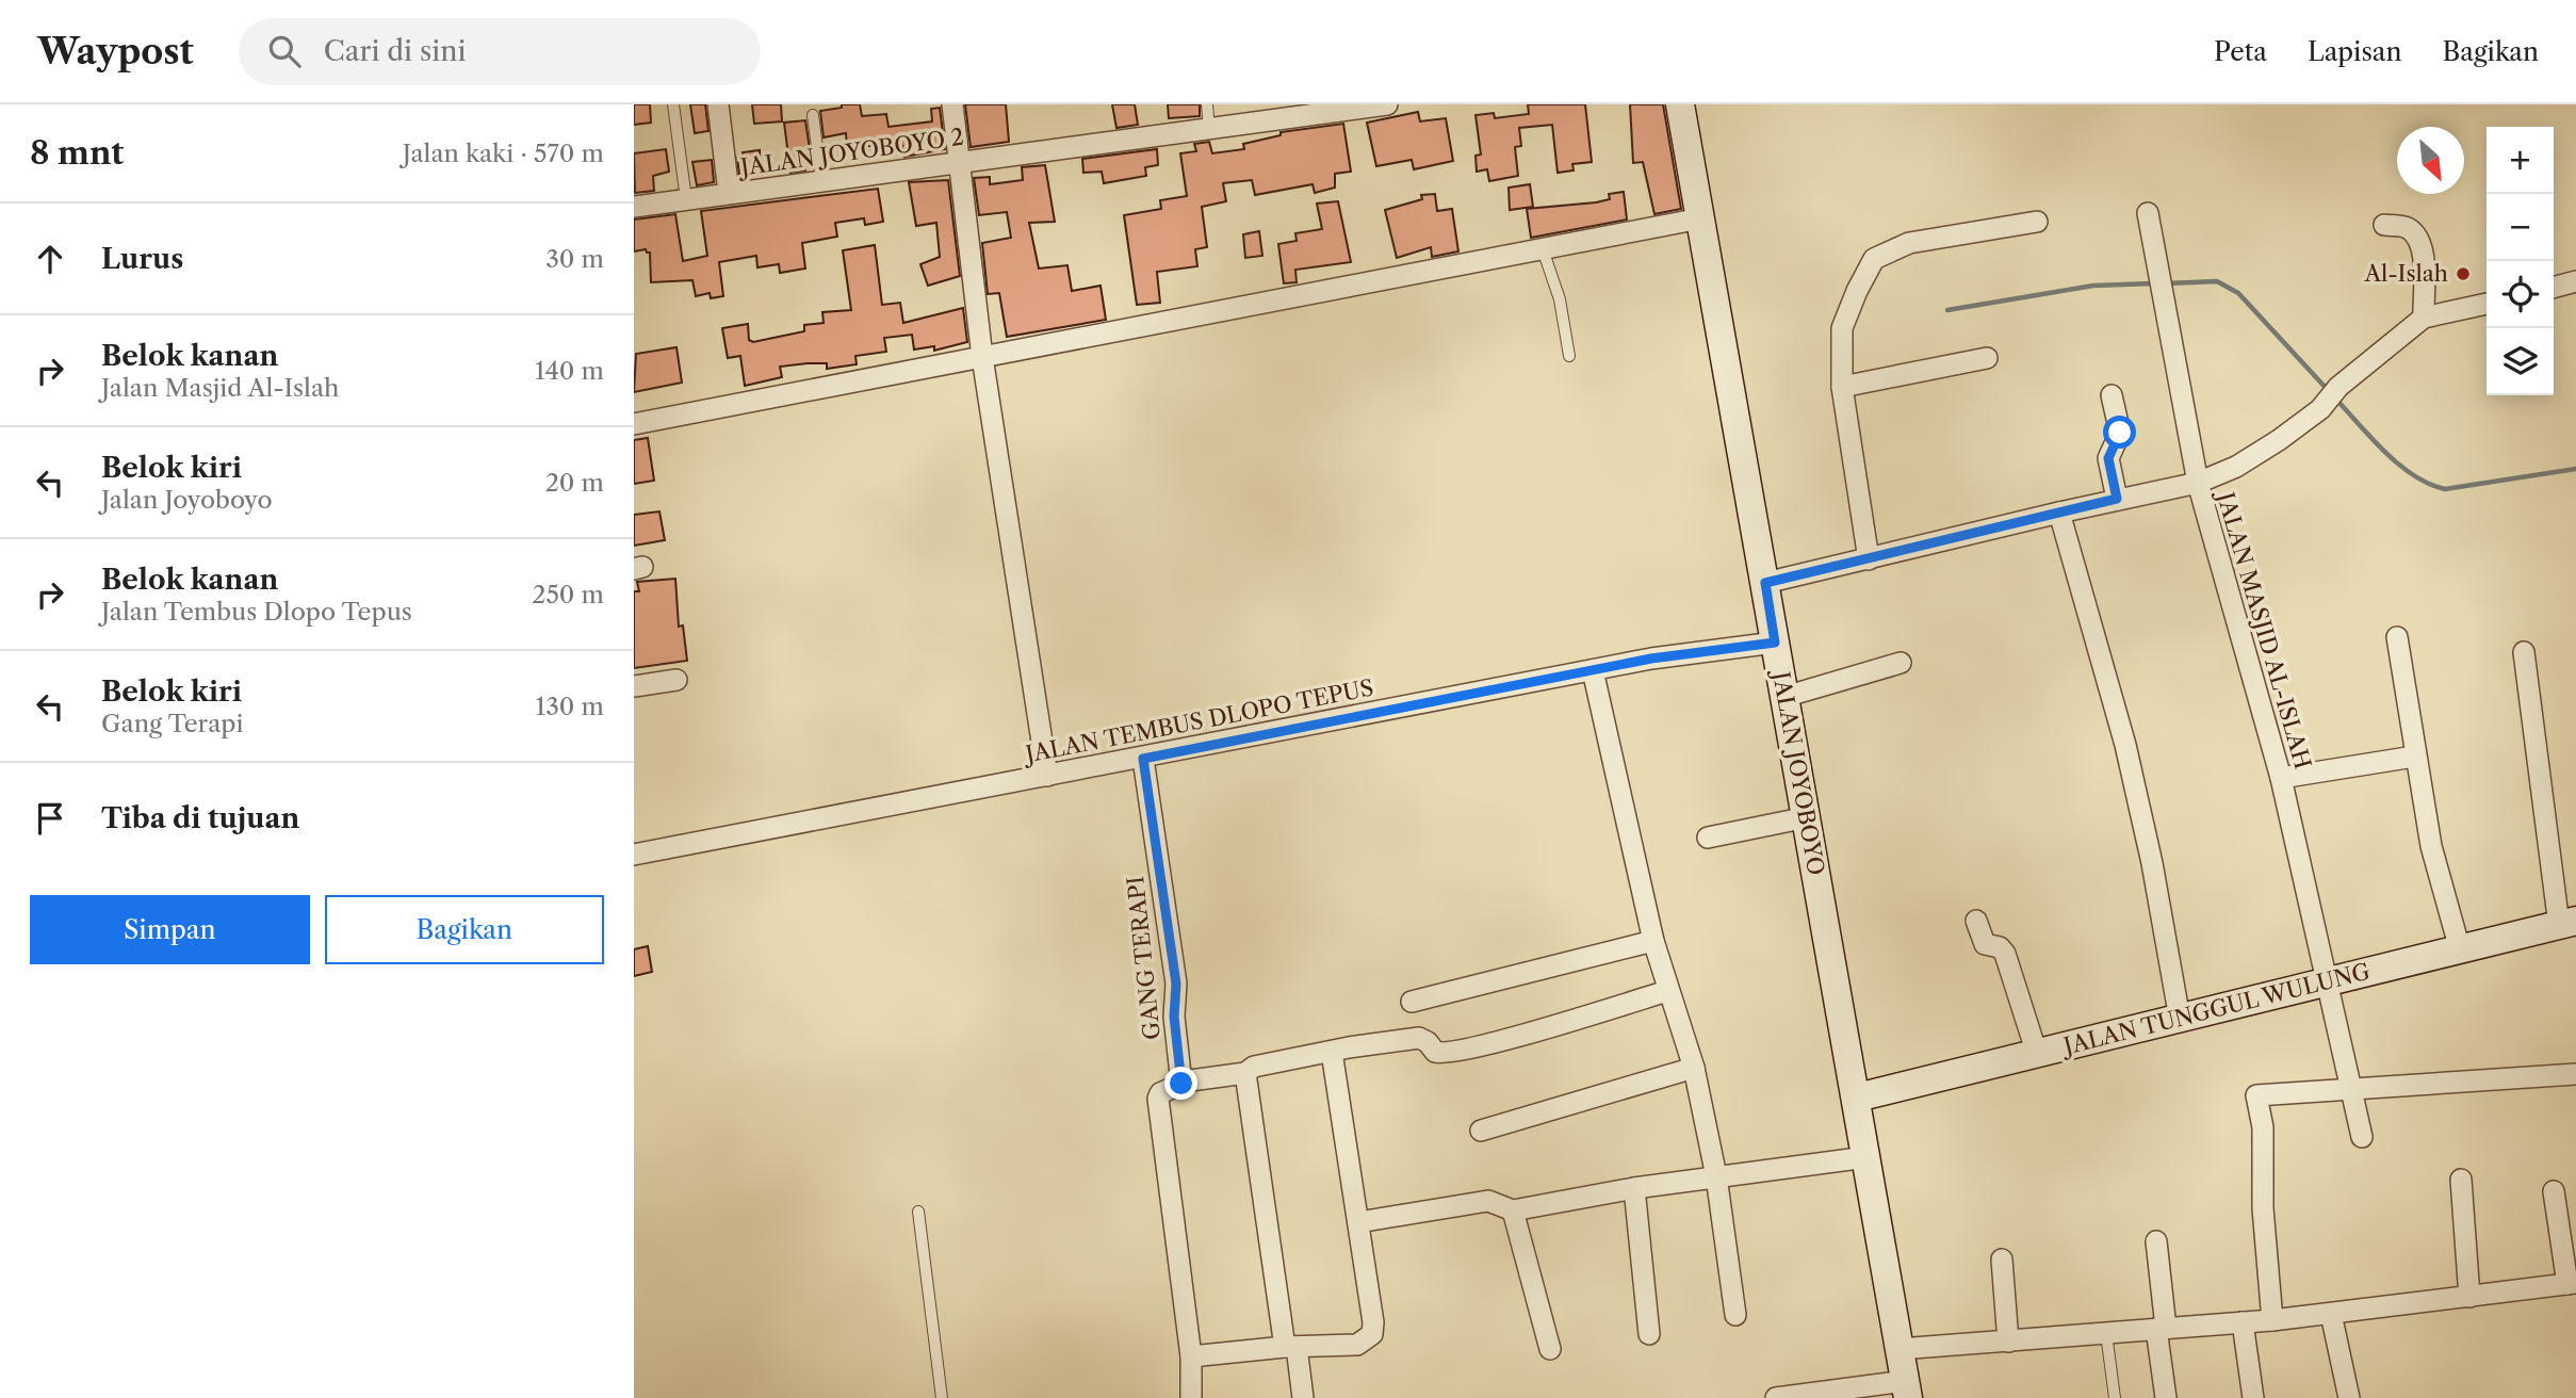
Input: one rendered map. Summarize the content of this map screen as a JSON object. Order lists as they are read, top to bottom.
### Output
{
  "streets": {
    "main road": ["JALAN JOYOBOYO", "JALAN TUNGGUL WULUNG"],
    "street": [
      "JALAN JOYOBOYO 2",
      "JALAN MASJID AL-ISLAH",
      "JALAN TEMBUS DLOPO TEPUS",
      "GANG TERAPI"
    ]
  },
  "crossings": [
    ["JALAN MASJID AL-ISLAH", "JALAN JOYOBOYO"],
    ["JALAN MASJID AL-ISLAH", "JALAN TUNGGUL WULUNG"],
    ["JALAN TEMBUS DLOPO TEPUS", "JALAN JOYOBOYO"],
    ["JALAN TEMBUS DLOPO TEPUS", "GANG TERAPI"],
    ["JALAN JOYOBOYO", "JALAN TUNGGUL WULUNG"]
  ],
  "places": ["Al-Islah"],
  "north": "bottom right",
  "page": {
    "header": "Waypost",
    "search": "Cari di sini",
    "nav": ["Peta", "Lapisan", "Bagikan"],
    "heading": ["8 mnt", "Jalan kaki · 570 m"],
    "map_buttons": ["+", "−"],
    "list": [
      ["Lurus", "30 m"],
      ["Belok kanan", "Jalan Masjid Al-Islah", "140 m"],
      ["Belok kiri", "Jalan Joyoboyo", "20 m"],
      ["Belok kanan", "Jalan Tembus Dlopo Tepus", "250 m"],
      ["Belok kiri", "Gang Terapi", "130 m"],
      "Tiba di tujuan"
    ],
    "buttons": ["Simpan", "Bagikan"]
  }
}
